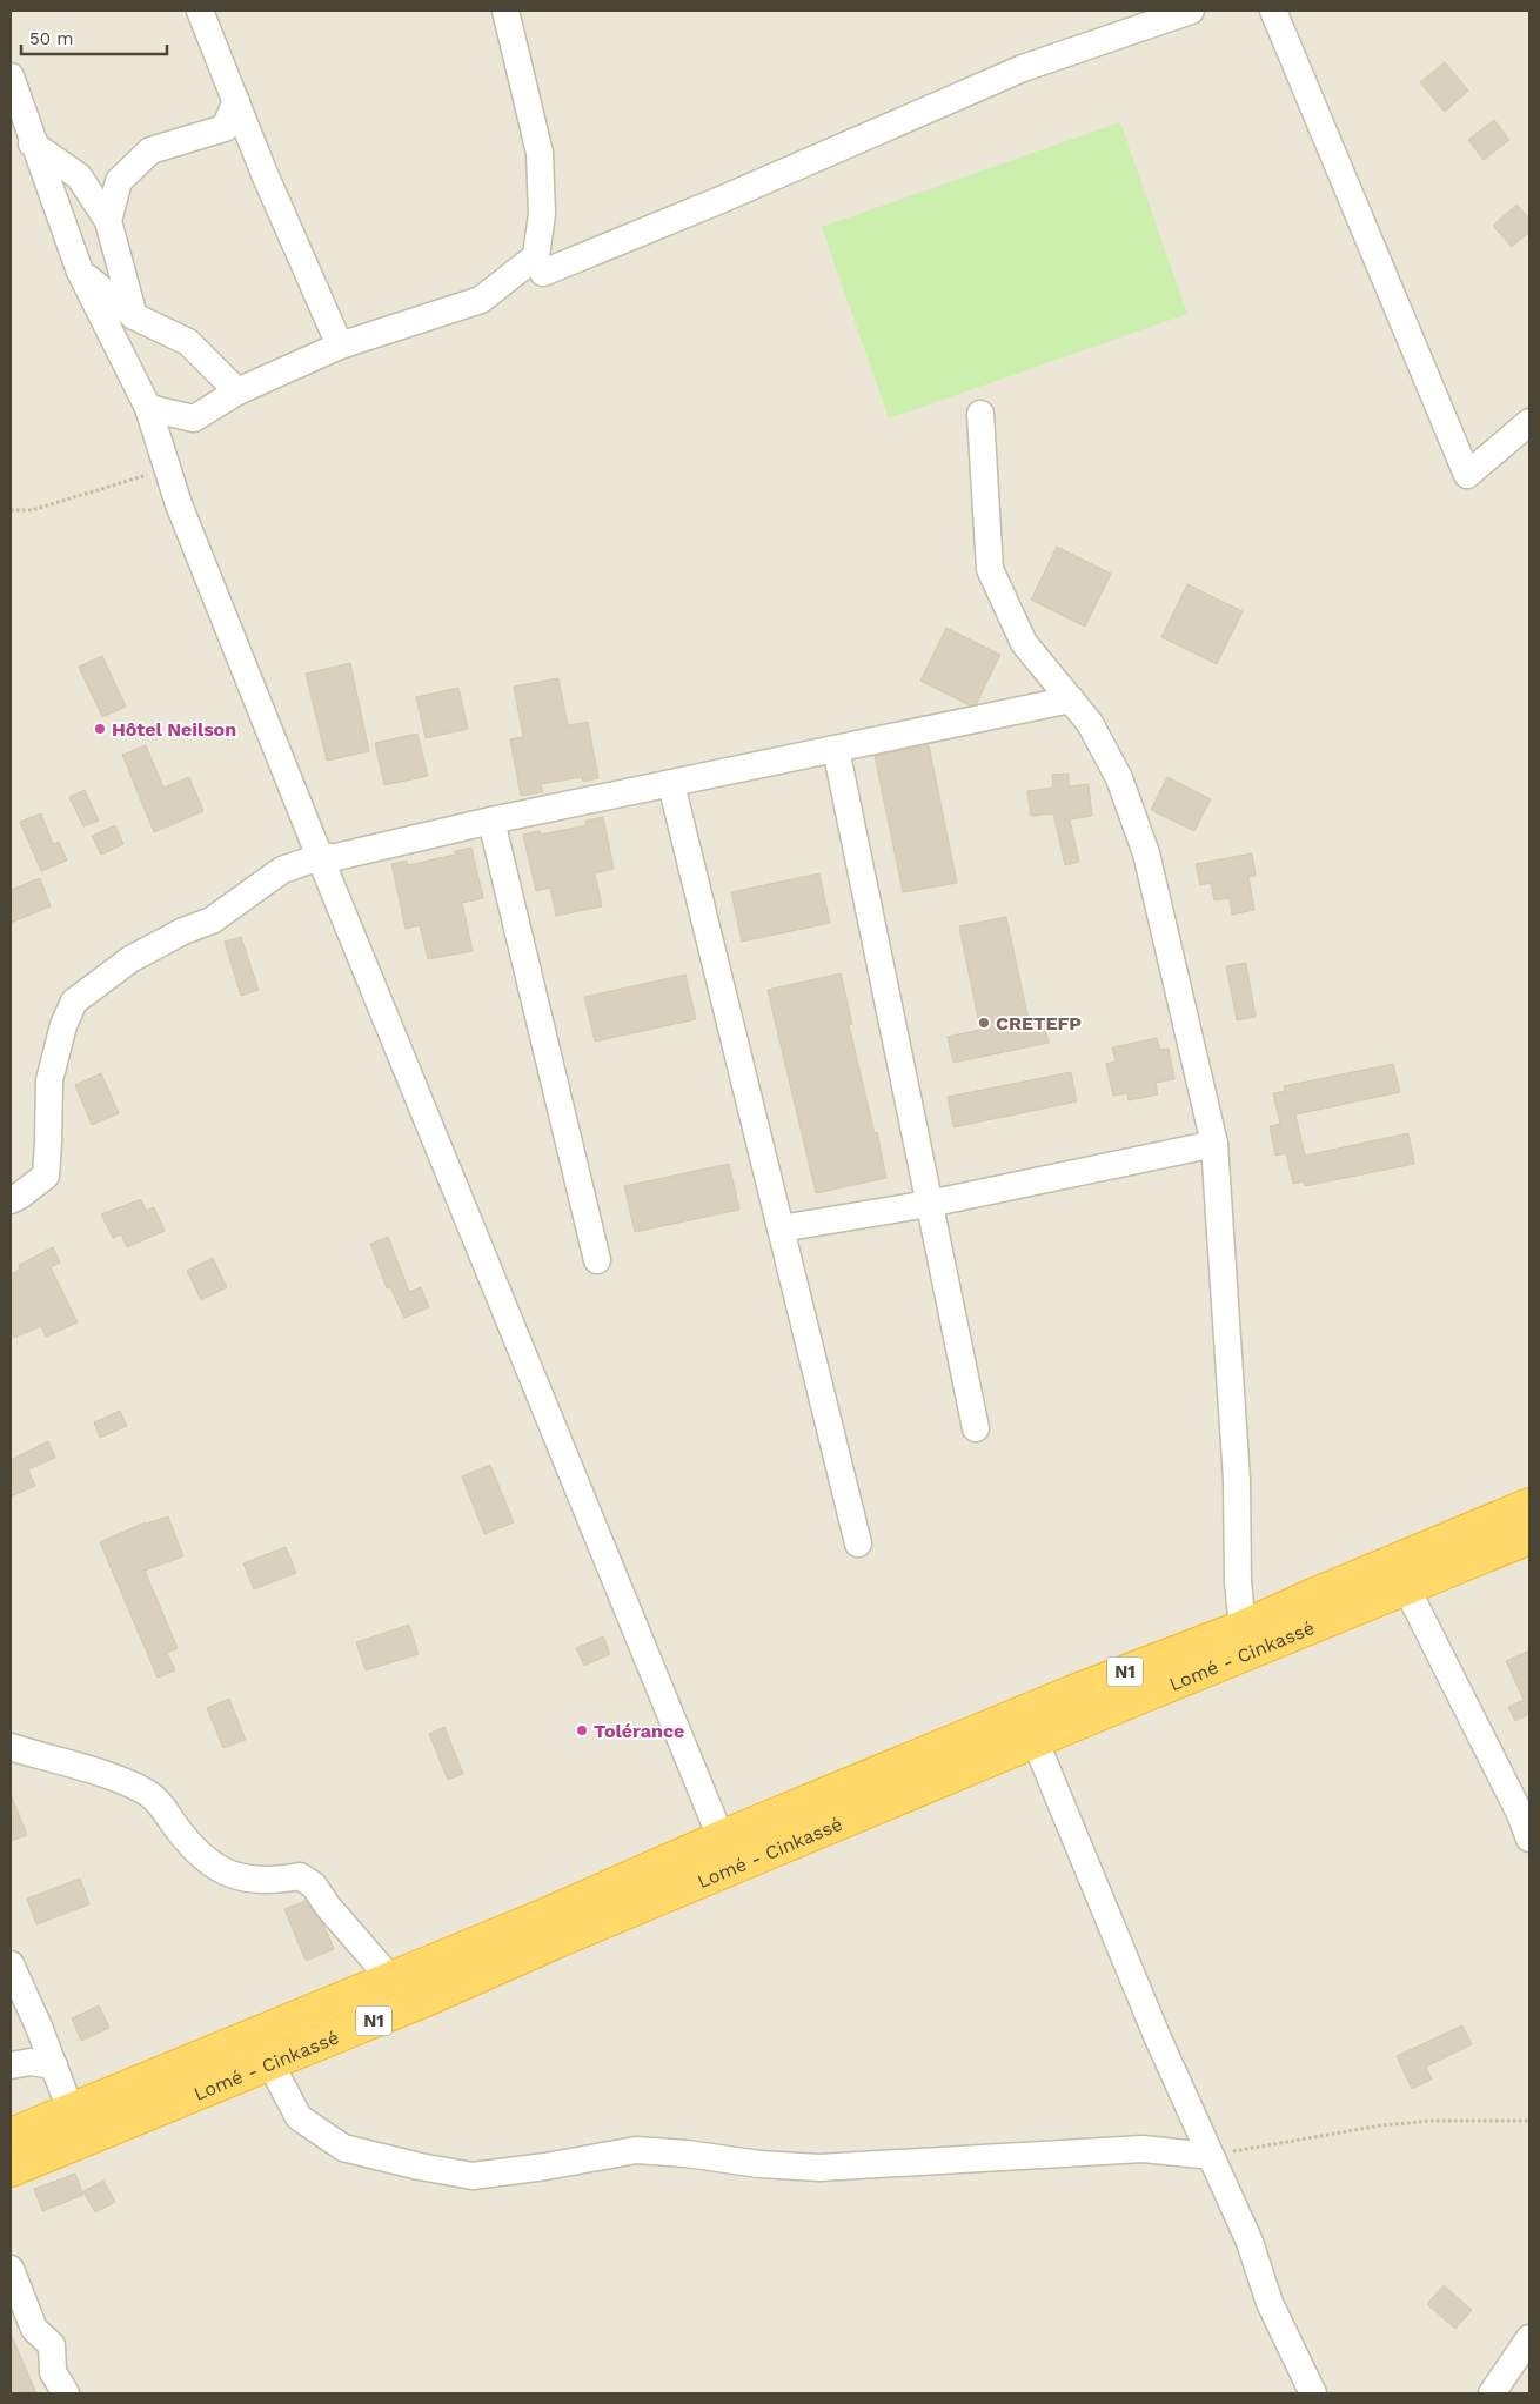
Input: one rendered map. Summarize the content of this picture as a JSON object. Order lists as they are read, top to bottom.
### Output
{
  "streets": {
    "highway": ["Lomé - Cinkassé", "N1"]
  },
  "places": ["Hôtel Neilson", "CRETEFP", "Tolérance"],
  "scale_bar": "50 m"
}
